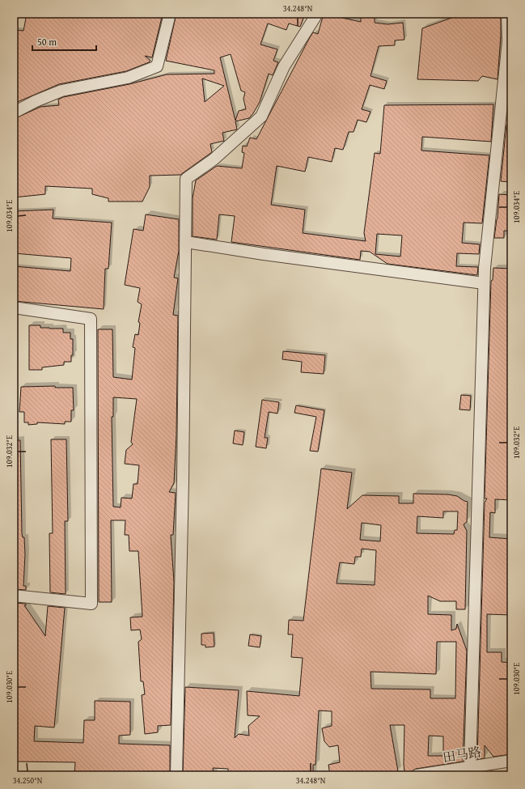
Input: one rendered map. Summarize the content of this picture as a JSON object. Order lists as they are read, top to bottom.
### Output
{
  "streets": {
    "street": ["田马路"]
  },
  "scale_bar": "50 m",
  "coordinates": [
    "34.248°N",
    "109.034°E",
    "109.032°E",
    "109.030°E",
    "34.250°N"
  ]
}
